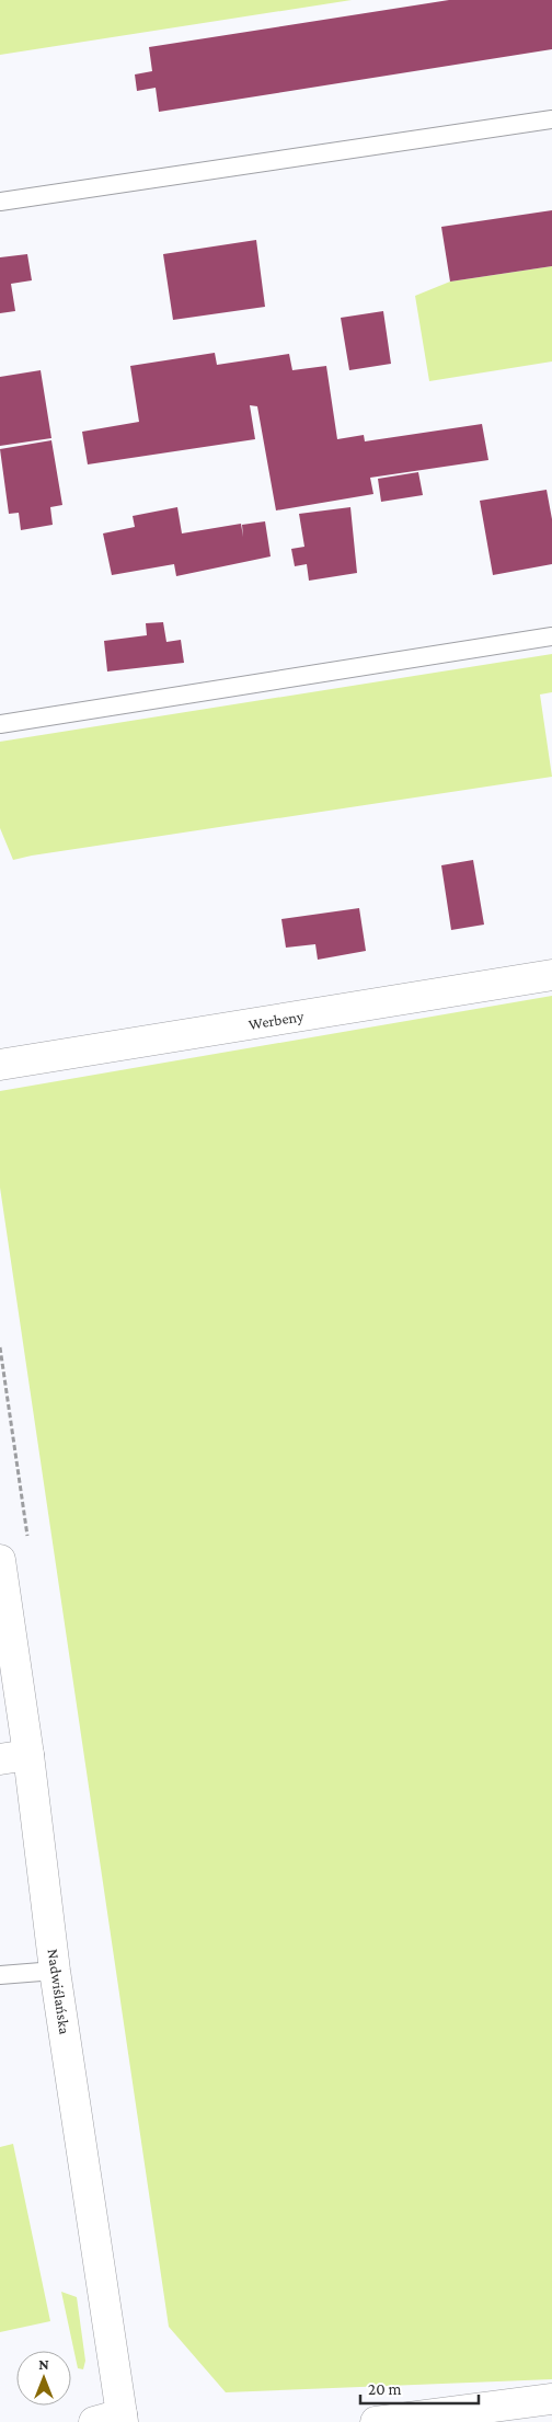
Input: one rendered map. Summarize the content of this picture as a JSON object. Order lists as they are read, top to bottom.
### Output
{
  "streets": {
    "main road": ["Werbeny", "Nadwiślańska"]
  },
  "scale_bar": "20 m",
  "north": "top"
}
